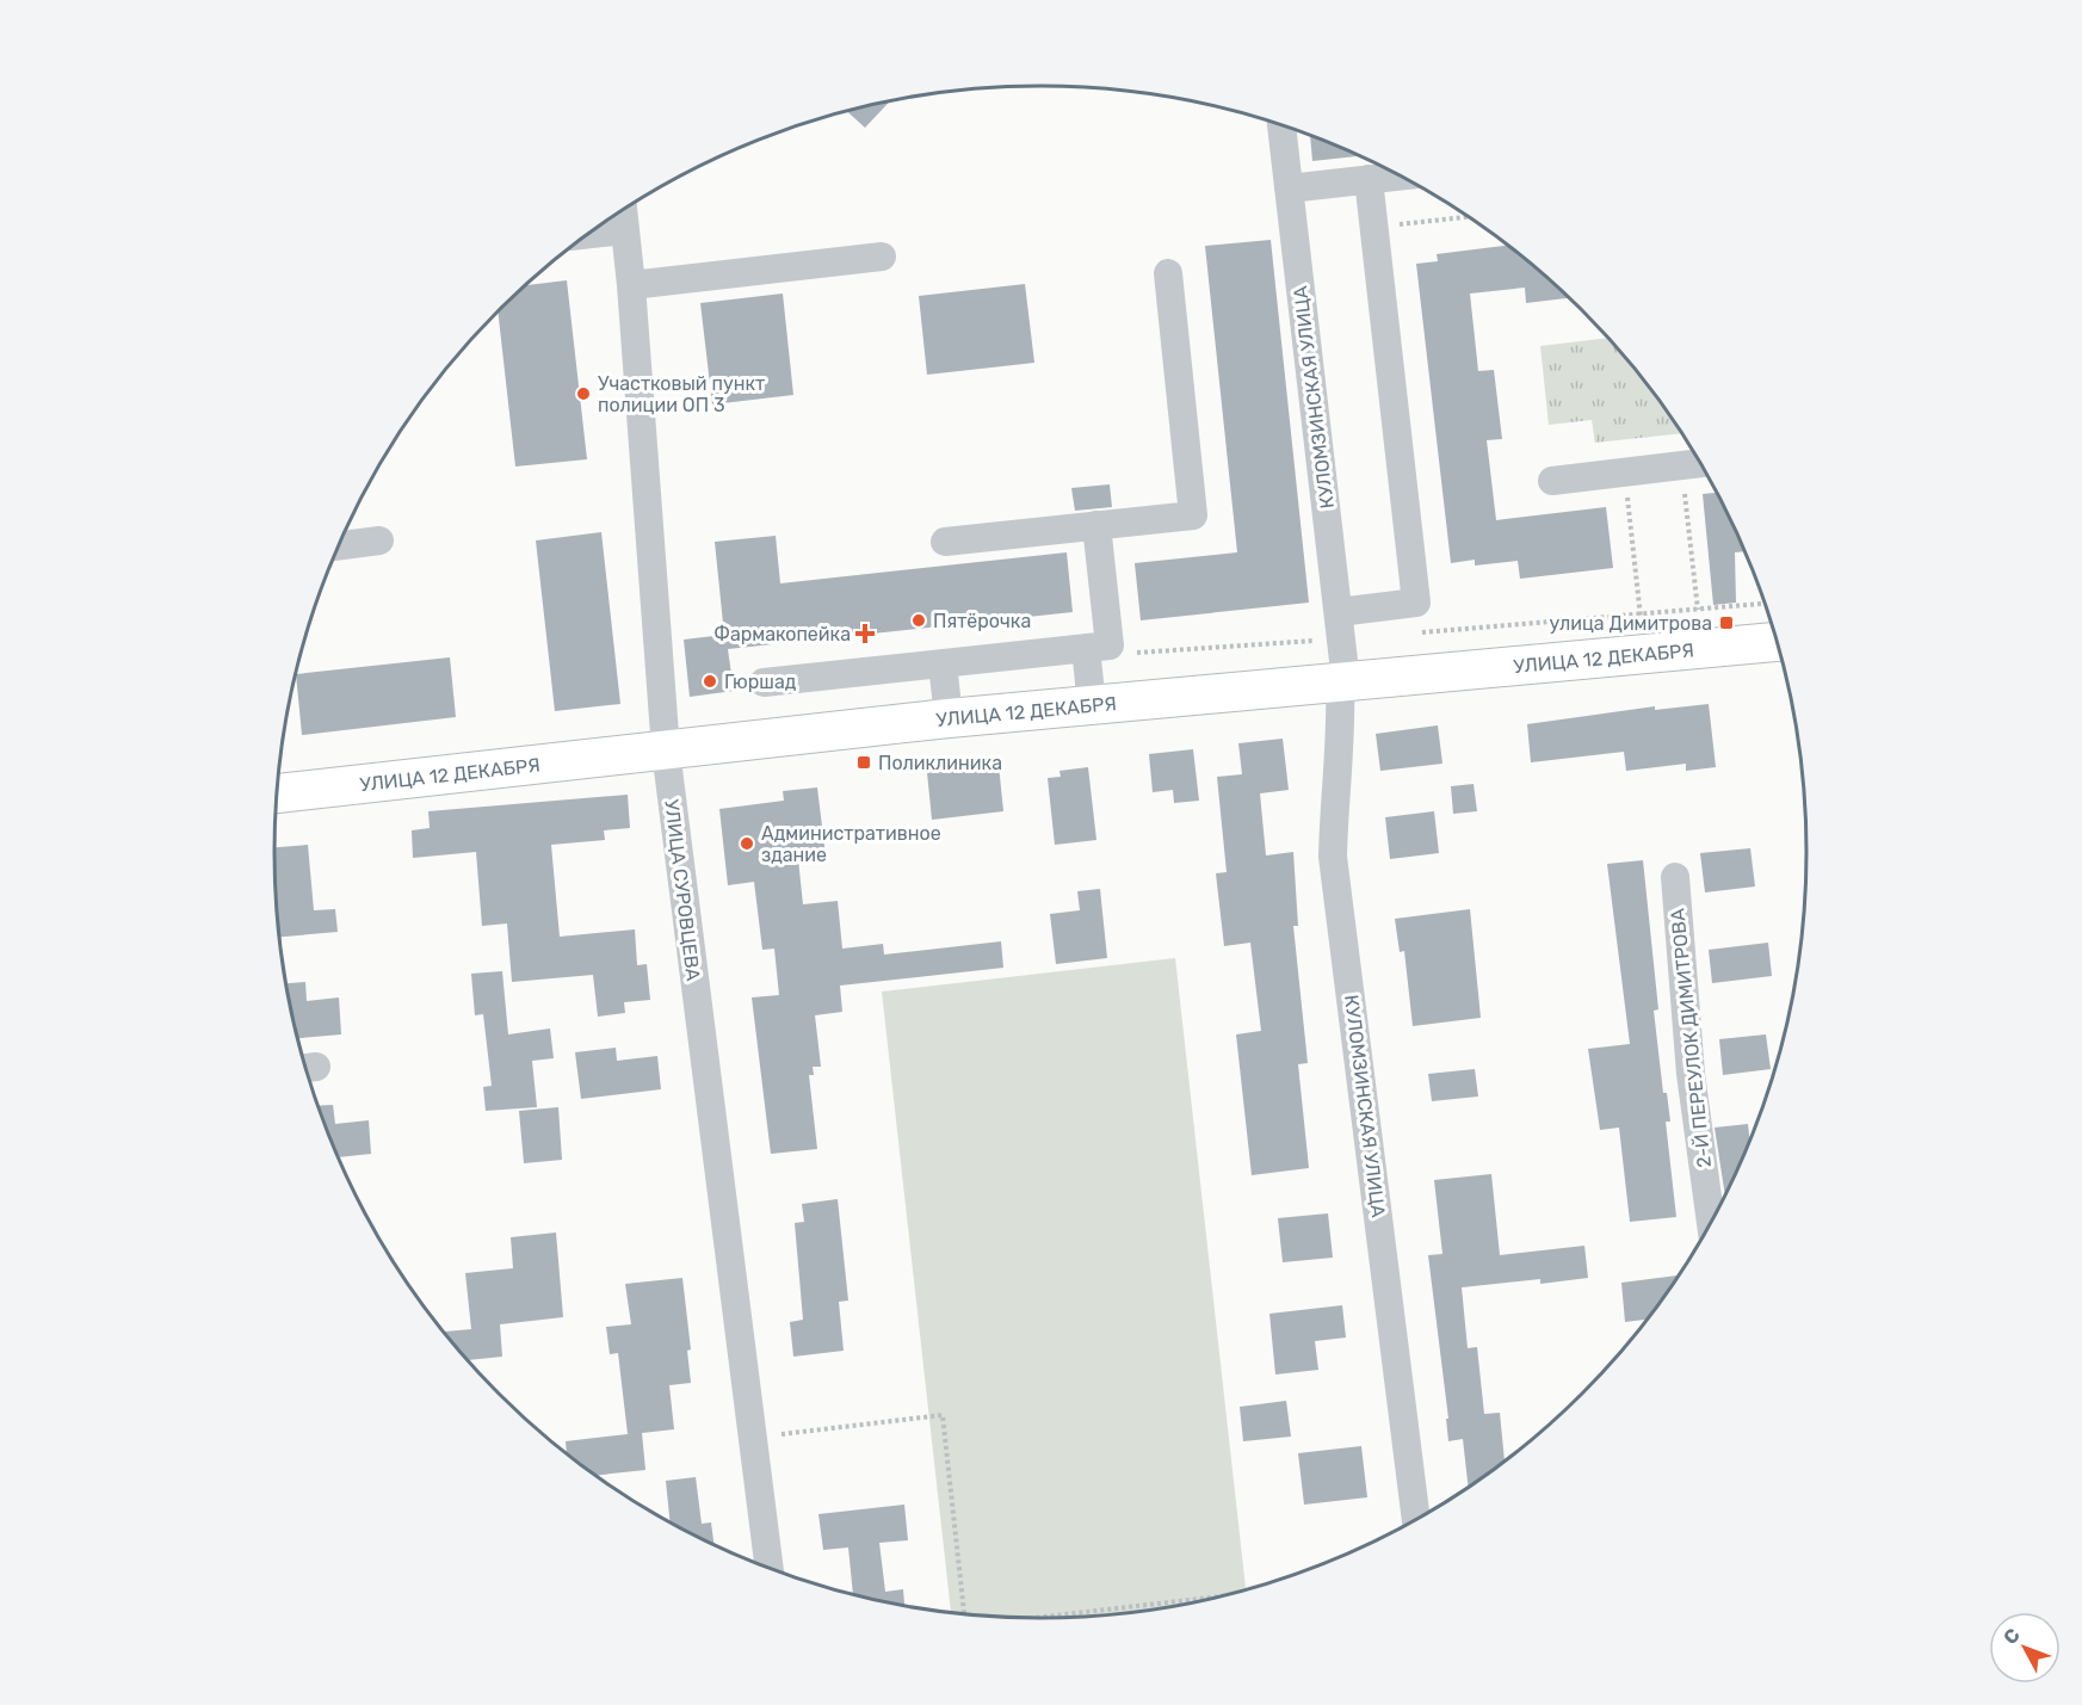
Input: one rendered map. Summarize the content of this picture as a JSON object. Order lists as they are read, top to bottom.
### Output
{
  "streets": {
    "main road": ["УЛИЦА 12 ДЕКАБРЯ"],
    "street": ["КУЛОМЗИНСКАЯ УЛИЦА", "УЛИЦА СУРОВЦЕВА", "2-Й ПЕРЕУЛОК ДИМИТРОВА"]
  },
  "crossings": [
    ["КУЛОМЗИНСКАЯ УЛИЦА", "УЛИЦА 12 ДЕКАБРЯ"],
    ["УЛИЦА 12 ДЕКАБРЯ", "УЛИЦА СУРОВЦЕВА"]
  ],
  "places": {
    "other": [
      "Участковый пункт полиции ОП 3",
      "Пятёрочка",
      "Гюршад",
      "Административное здание"
    ],
    "transit": ["улица Димитрова", "Поликлиника"],
    "health": ["Фармакопейка"]
  },
  "north": "top left"
}
